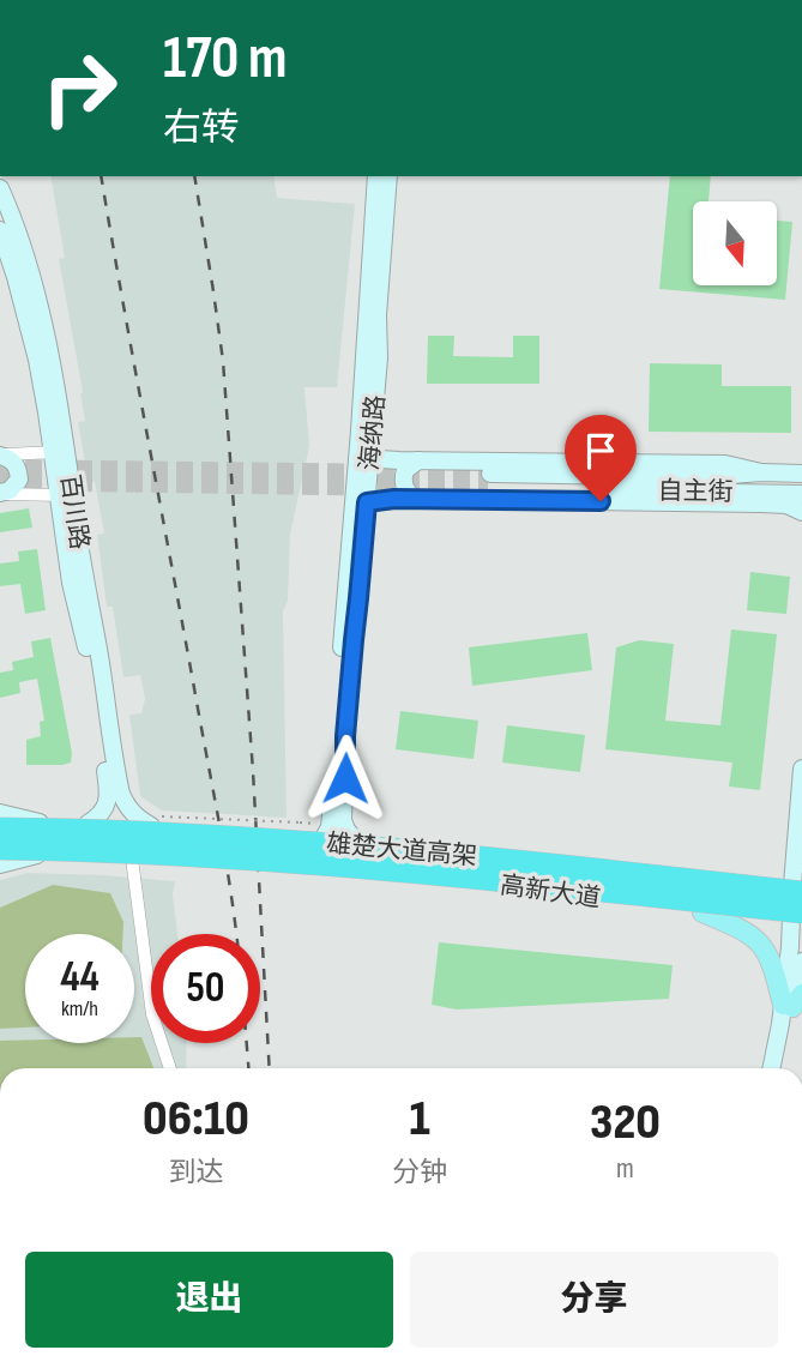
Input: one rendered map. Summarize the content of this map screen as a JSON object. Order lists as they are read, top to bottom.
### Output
{
  "streets": {
    "highway": ["雄楚大道高架"],
    "main road": [
      "海纳路",
      "自主街",
      "百川路",
      "高新大道"
    ]
  },
  "crossings": [
    ["海纳路", "高新大道"],
    ["雄楚大道高架", "高新大道"]
  ],
  "north": "bottom",
  "page": {
    "turn": ["170 m", "右转"],
    "speed": "44 km/h",
    "limit": "50",
    "eta": [
      "06:10",
      "到达",
      "1",
      "分钟",
      "320",
      "m"
    ],
    "buttons": ["退出", "分享"]
  }
}
